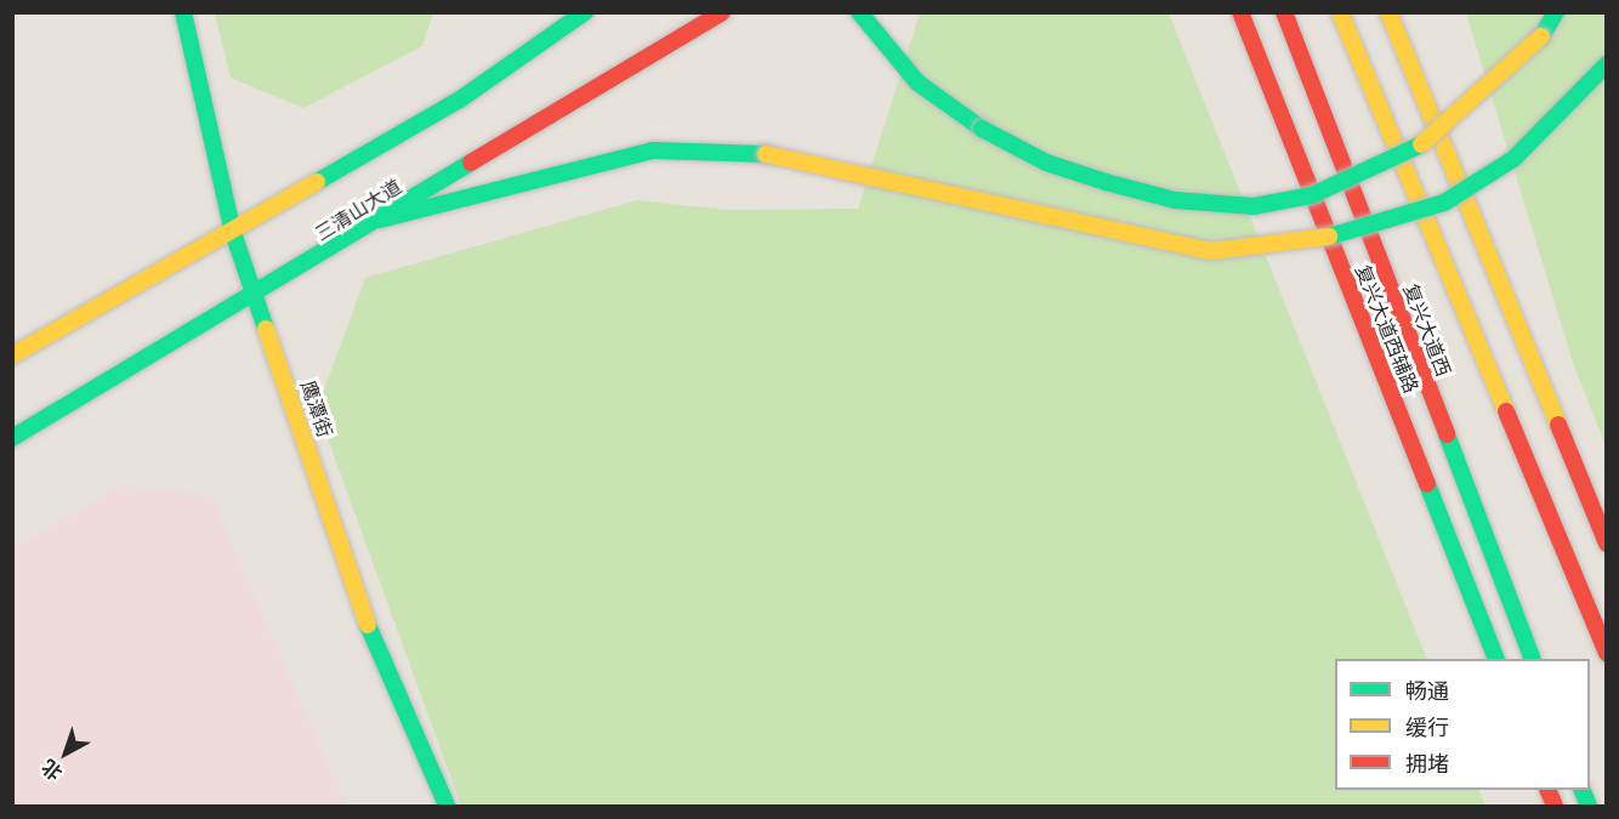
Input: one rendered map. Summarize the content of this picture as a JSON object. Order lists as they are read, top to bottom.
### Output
{
  "streets": {
    "main road": [
      "三清山大道",
      "复兴大道西辅路",
      "复兴大道西",
      "鹰潭街"
    ]
  },
  "crossings": [
    ["三清山大道", "鹰潭街"]
  ],
  "legend": ["畅通", "缓行", "拥堵"],
  "north": "bottom left"
}
